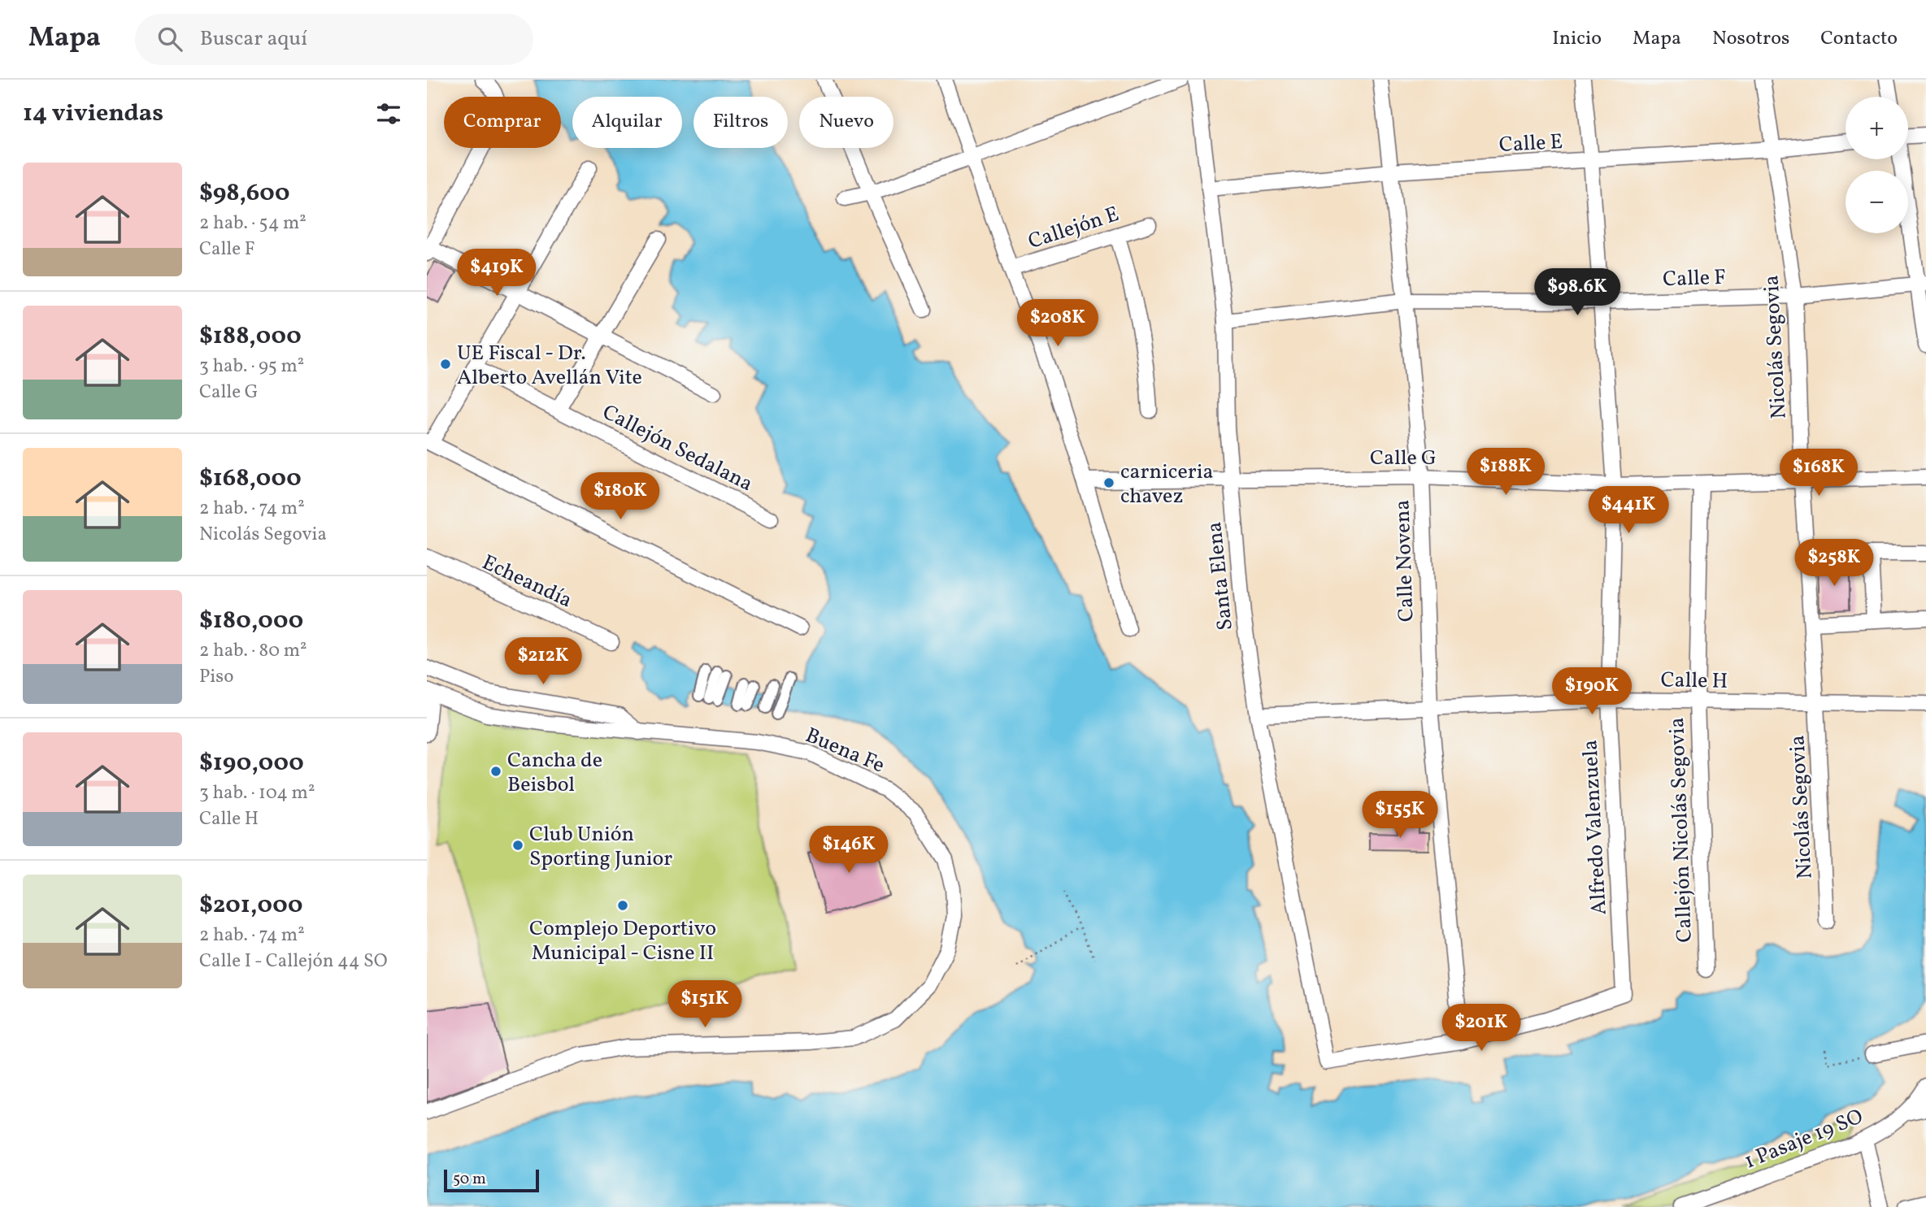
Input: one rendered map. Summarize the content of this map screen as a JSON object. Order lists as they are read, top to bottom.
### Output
{
  "streets": {
    "street": [
      "Calle E",
      "Callejón E",
      "Calle F",
      "Nicolás Segovia",
      "Callejón Sedalana",
      "Calle G",
      "Calle Novena",
      "Santa Elena",
      "Echeandía",
      "Calle H",
      "Buena Fe",
      "Alfredo Valenzuela",
      "Callejón Nicolás Segovia",
      "1 Pasaje 19 SO"
    ]
  },
  "crossings": [
    ["Calle E", "Nicolás Segovia"],
    ["Calle E", "Calle Novena"],
    ["Calle E", "Santa Elena"],
    ["Calle E", "Alfredo Valenzuela"],
    ["Calle F", "Nicolás Segovia"],
    ["Calle F", "Calle Novena"],
    ["Calle F", "Santa Elena"],
    ["Calle F", "Alfredo Valenzuela"],
    ["Nicolás Segovia", "Calle G"],
    ["Nicolás Segovia", "Calle H"],
    ["Calle G", "Calle Novena"],
    ["Calle G", "Santa Elena"],
    ["Calle G", "Alfredo Valenzuela"],
    ["Calle G", "Callejón Nicolás Segovia"],
    ["Calle Novena", "Santa Elena"],
    ["Calle Novena", "Calle H"],
    ["Calle Novena", "Alfredo Valenzuela"],
    ["Santa Elena", "Calle H"],
    ["Santa Elena", "Alfredo Valenzuela"],
    ["Calle H", "Alfredo Valenzuela"],
    ["Calle H", "Callejón Nicolás Segovia"]
  ],
  "places": [
    "UE Fiscal - Dr. Alberto Avellán Vite",
    "carniceria chavez",
    "Cancha de Beisbol",
    "Club Unión Sporting Junior",
    "Complejo Deportivo Municipal - Cisne II"
  ],
  "scale_bar": "50 m",
  "page": {
    "header": "Mapa",
    "search": "Buscar aquí",
    "nav": [
      "Inicio",
      "Mapa",
      "Nosotros",
      "Contacto"
    ],
    "heading": "14 viviendas",
    "map_buttons": ["+", "−"],
    "chip": [
      "Comprar",
      "Alquilar",
      "Filtros",
      "Nuevo"
    ],
    "list": [
      {
        "name": "$98,600",
        "note": "2 hab. · 54 m² · Calle F"
      },
      {
        "name": "$188,000",
        "note": "3 hab. · 95 m² · Calle G"
      },
      {
        "name": "$168,000",
        "note": "2 hab. · 74 m² · Nicolás Segovia"
      },
      {
        "name": "$180,000",
        "note": "2 hab. · 80 m² · Piso"
      },
      {
        "name": "$190,000",
        "note": "3 hab. · 104 m² · Calle H"
      },
      {
        "name": "$201,000",
        "note": "2 hab. · 74 m² · Calle I - Callejón 44 SO"
      }
    ],
    "price": [
      "$419K",
      "$98.6K",
      "$208K",
      "$188K",
      "$168K",
      "$180K",
      "$441K",
      "$258K",
      "$212K",
      "$190K",
      "$155K",
      "$146K",
      "$151K",
      "$201K"
    ],
    "scale": "50 m"
  }
}
